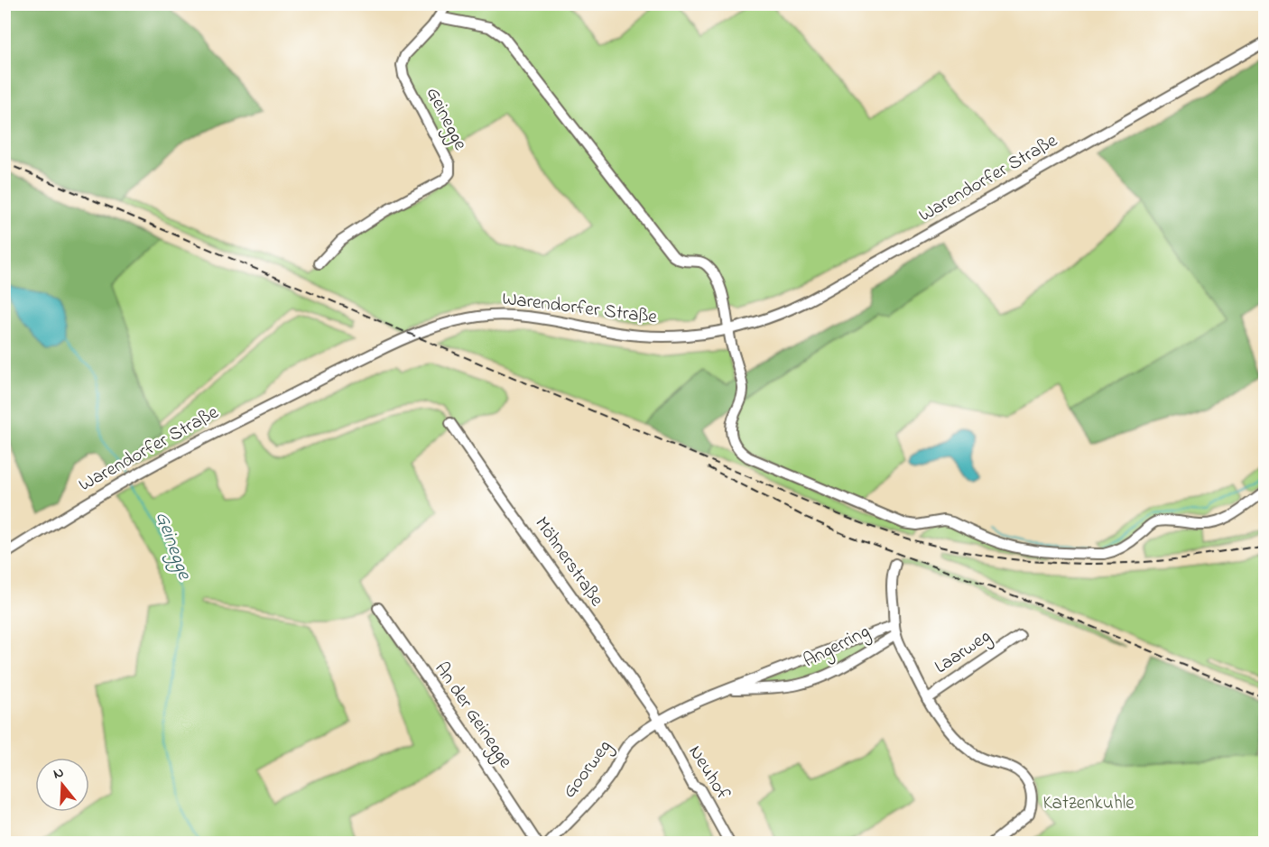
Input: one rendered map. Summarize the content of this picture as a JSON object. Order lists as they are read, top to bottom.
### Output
{
  "streets": {
    "street": [
      "Geinegge",
      "Warendorfer Straße",
      "Möhnerstraße",
      "Angerring",
      "Laarweg",
      "An der Geinegge",
      "Goorweg",
      "Neuhof"
    ]
  },
  "crossings": [
    ["Möhnerstraße", "Angerring"],
    ["Möhnerstraße", "Goorweg"],
    ["Möhnerstraße", "Neuhof"],
    ["Angerring", "Goorweg"],
    ["Angerring", "Neuhof"],
    ["Goorweg", "Neuhof"]
  ],
  "water": ["Geinegge"],
  "parks": ["Katzenkuhle"],
  "north": "top"
}
